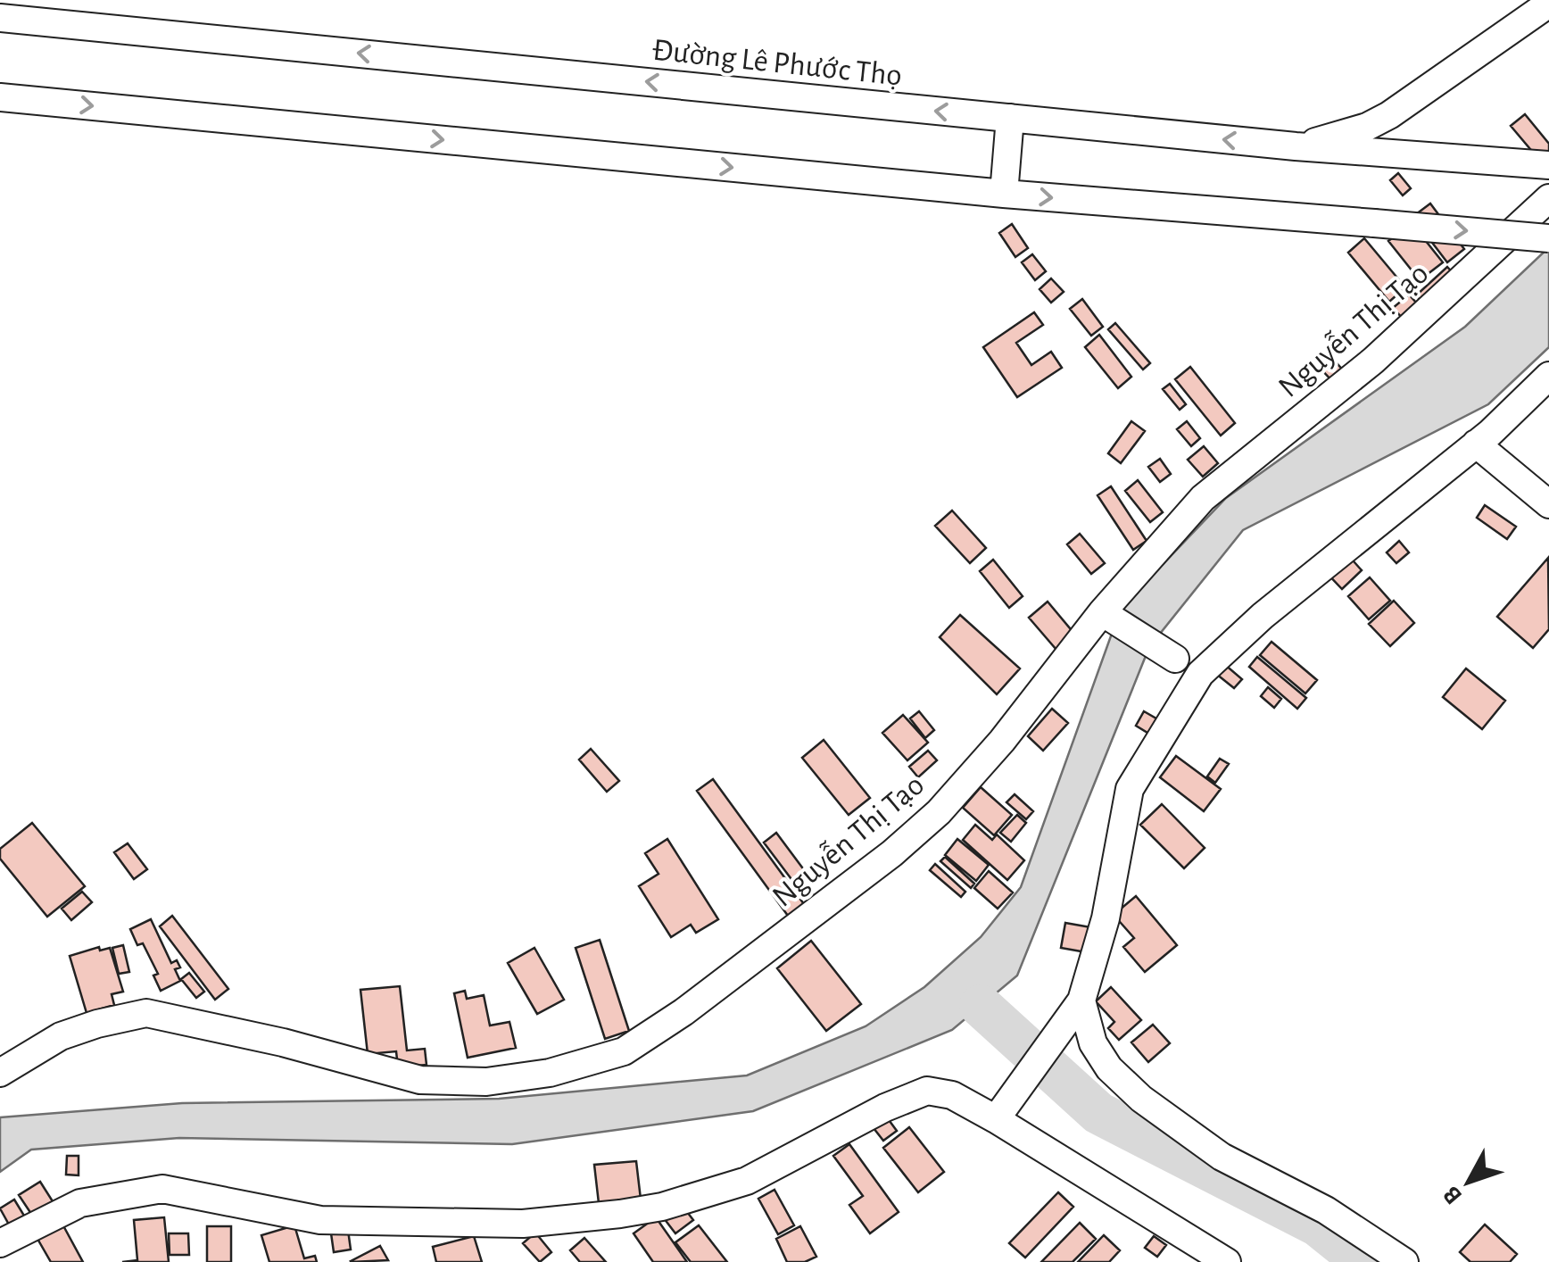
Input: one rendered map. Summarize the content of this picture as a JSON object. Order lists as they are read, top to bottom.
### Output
{
  "streets": {
    "street": ["Đường Lê Phước Thọ", "Nguyễn Thị Tạo"]
  },
  "north": "bottom left"
}
